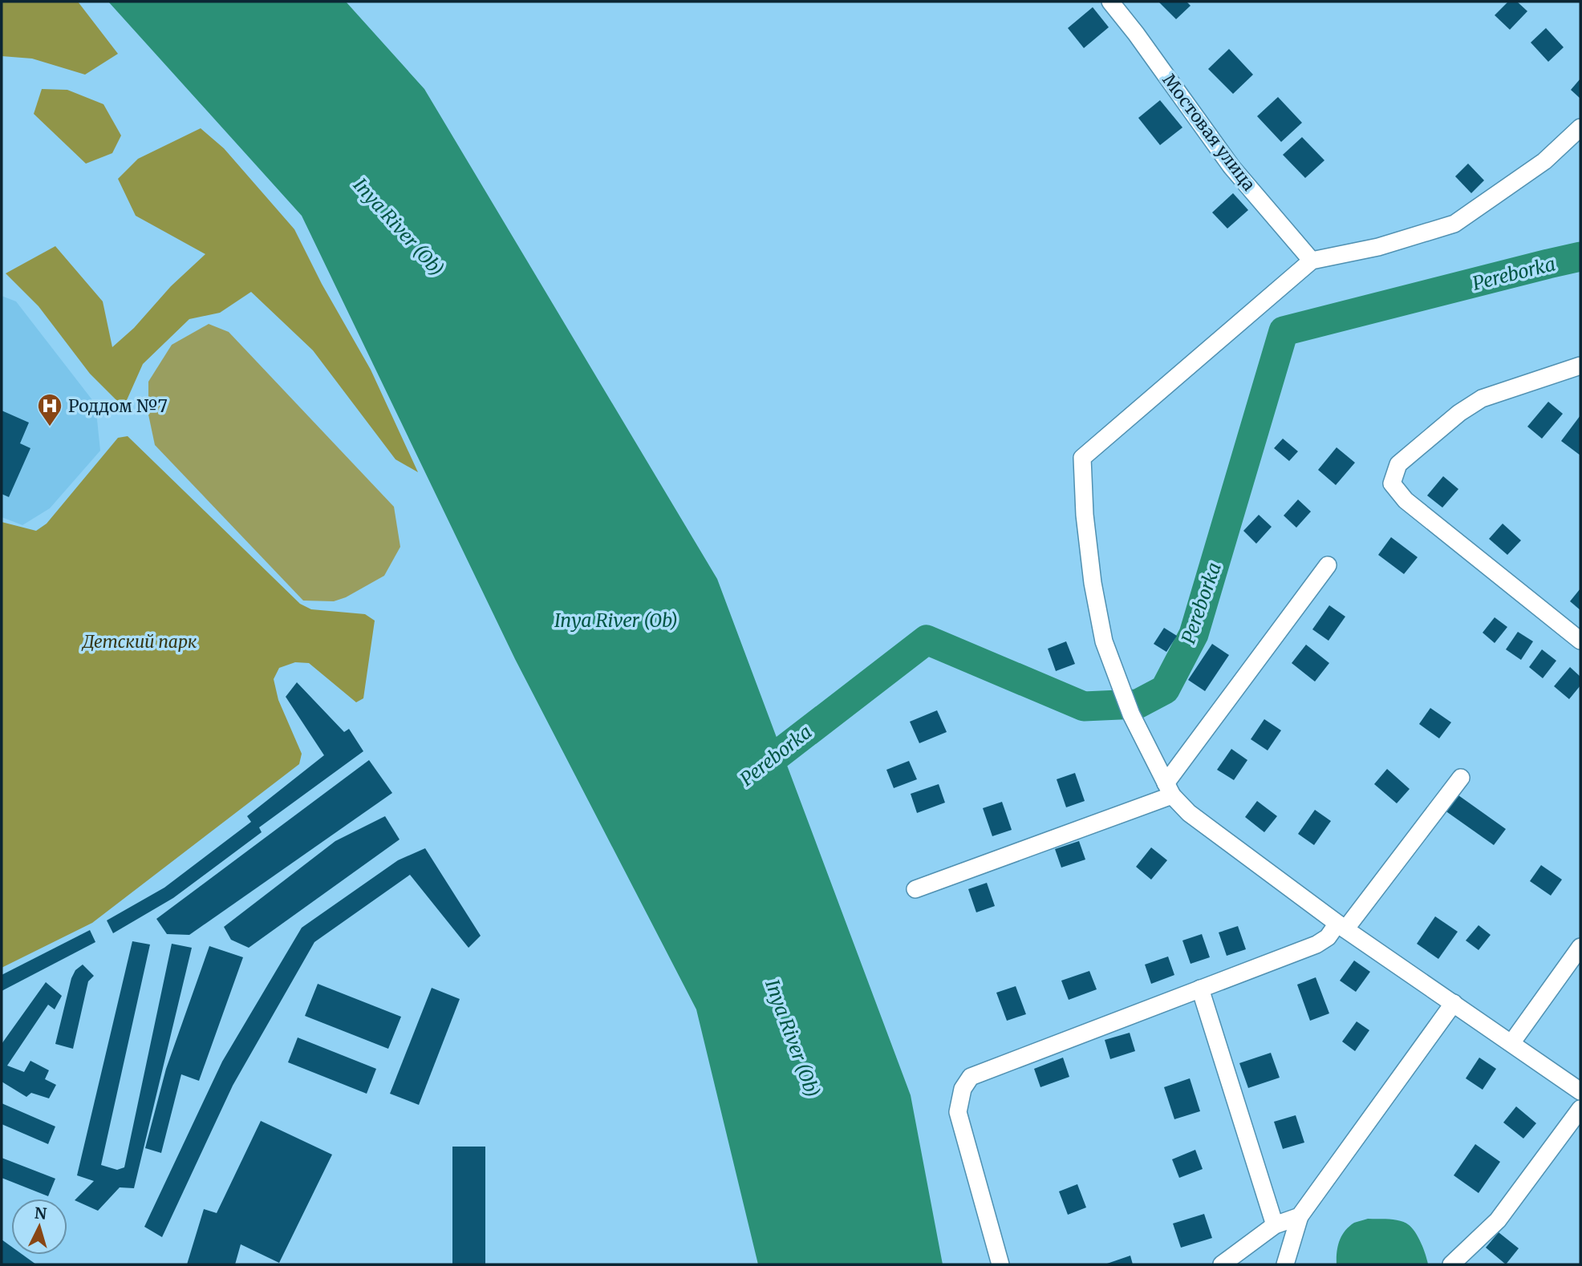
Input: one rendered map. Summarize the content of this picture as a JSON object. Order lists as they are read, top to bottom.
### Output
{
  "streets": {
    "street": ["Мостовая улица"]
  },
  "water": ["Inya River (Ob)", "Pereborka"],
  "parks": ["Детский парк"],
  "places": {
    "hospital": ["Роддом №7"]
  },
  "north": "top"
}
